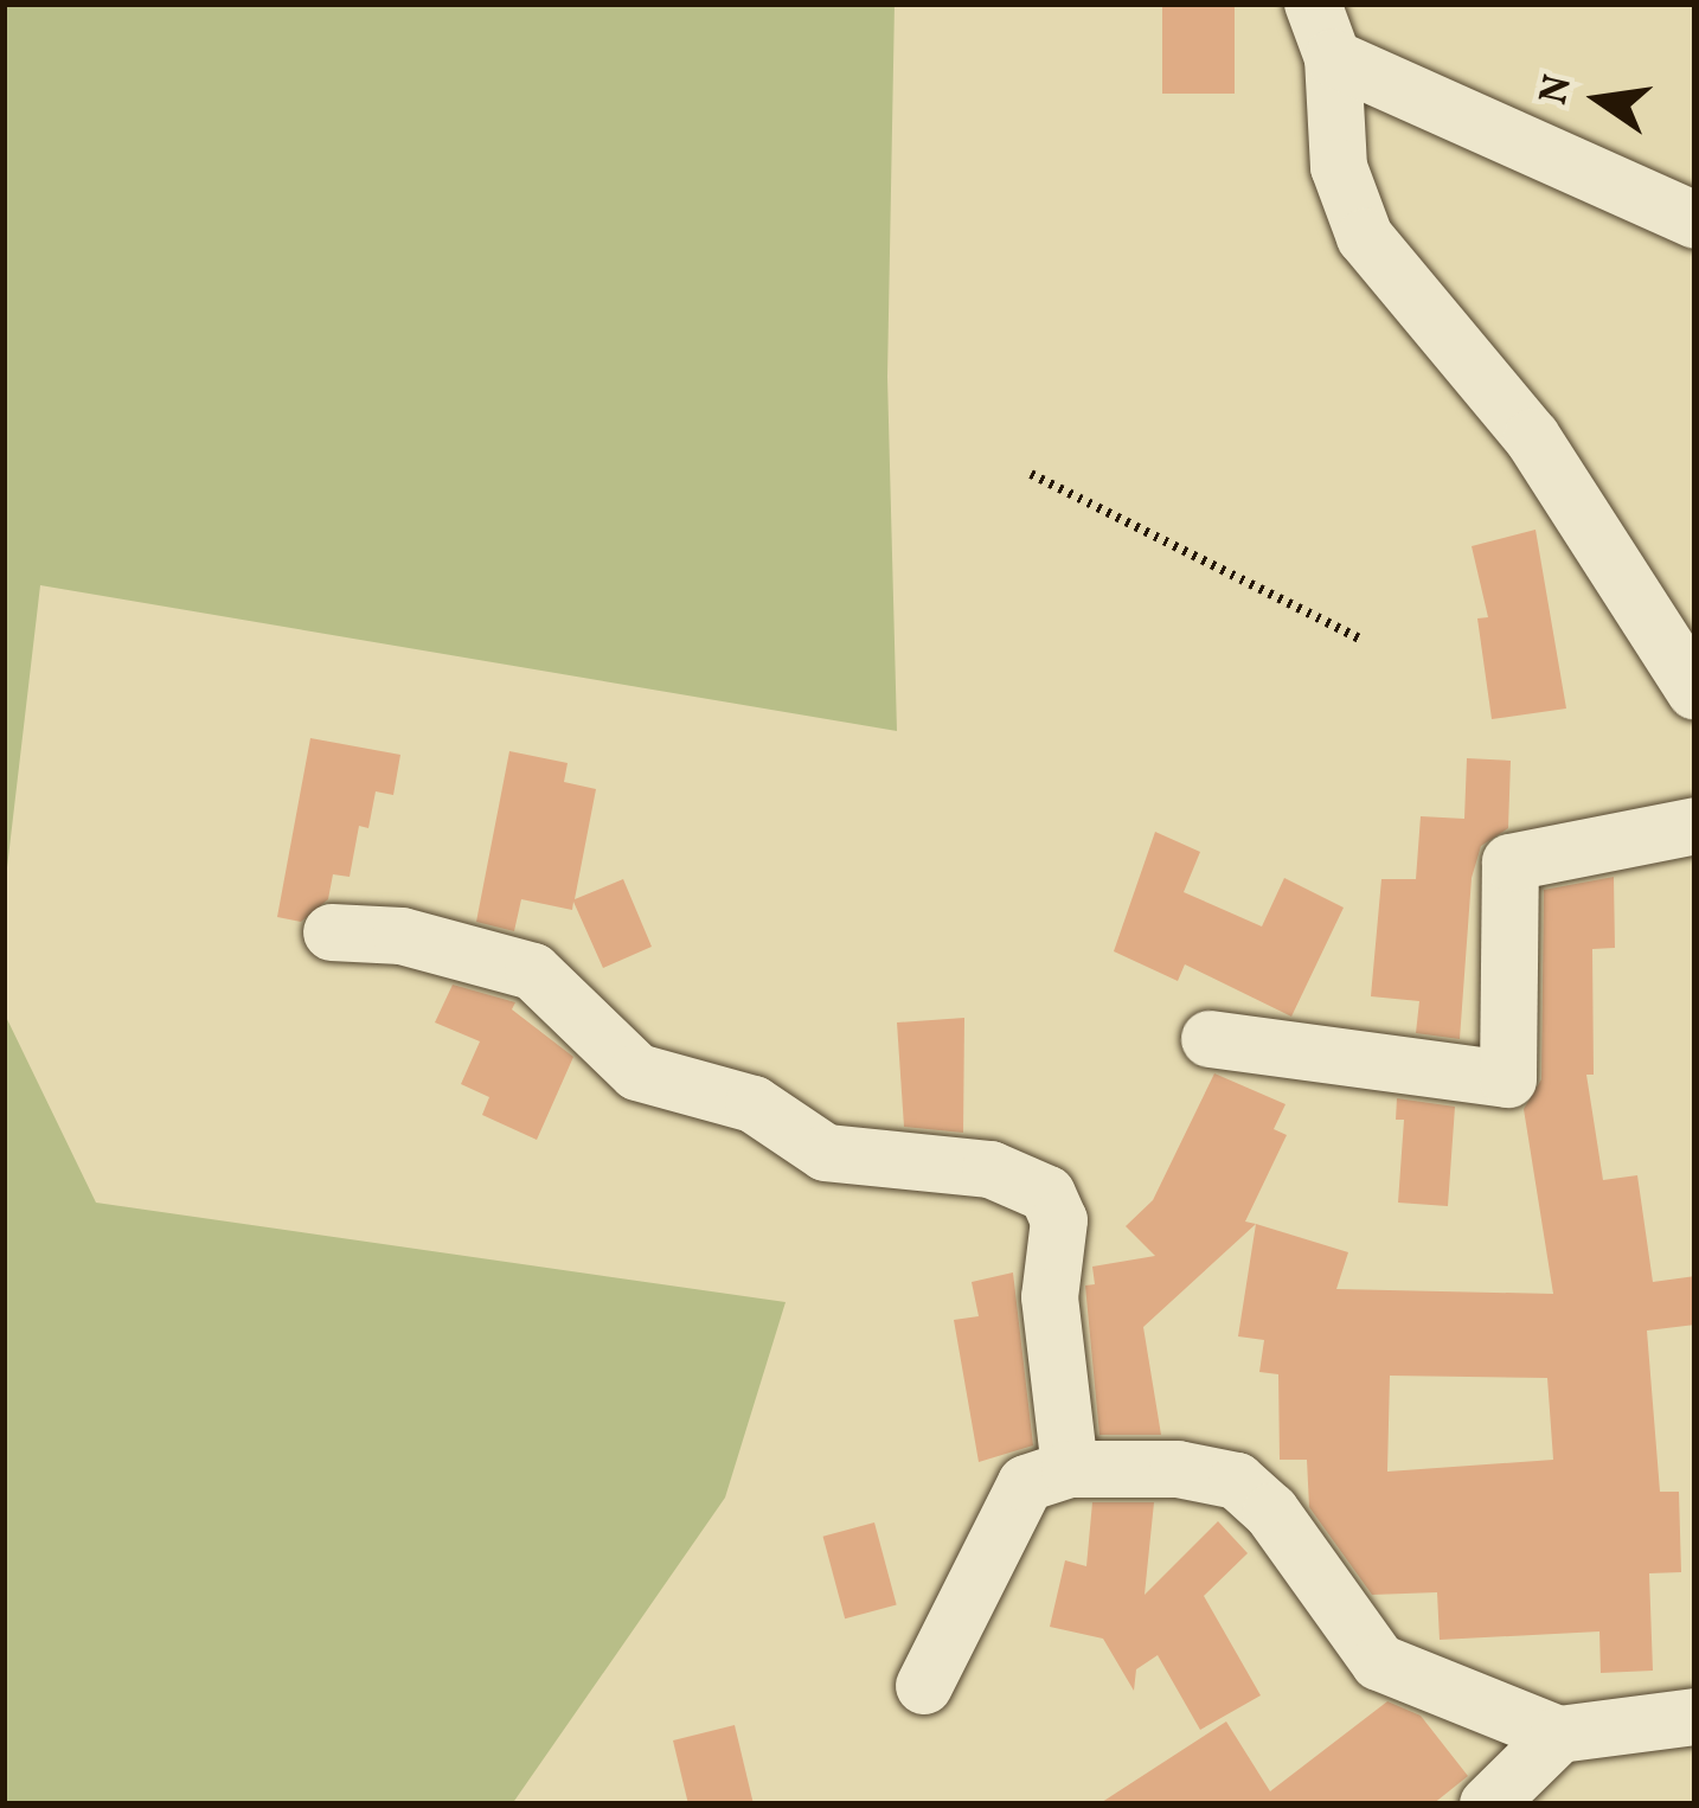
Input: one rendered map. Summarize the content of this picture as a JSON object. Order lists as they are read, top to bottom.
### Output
{
  "north": "left"
}
